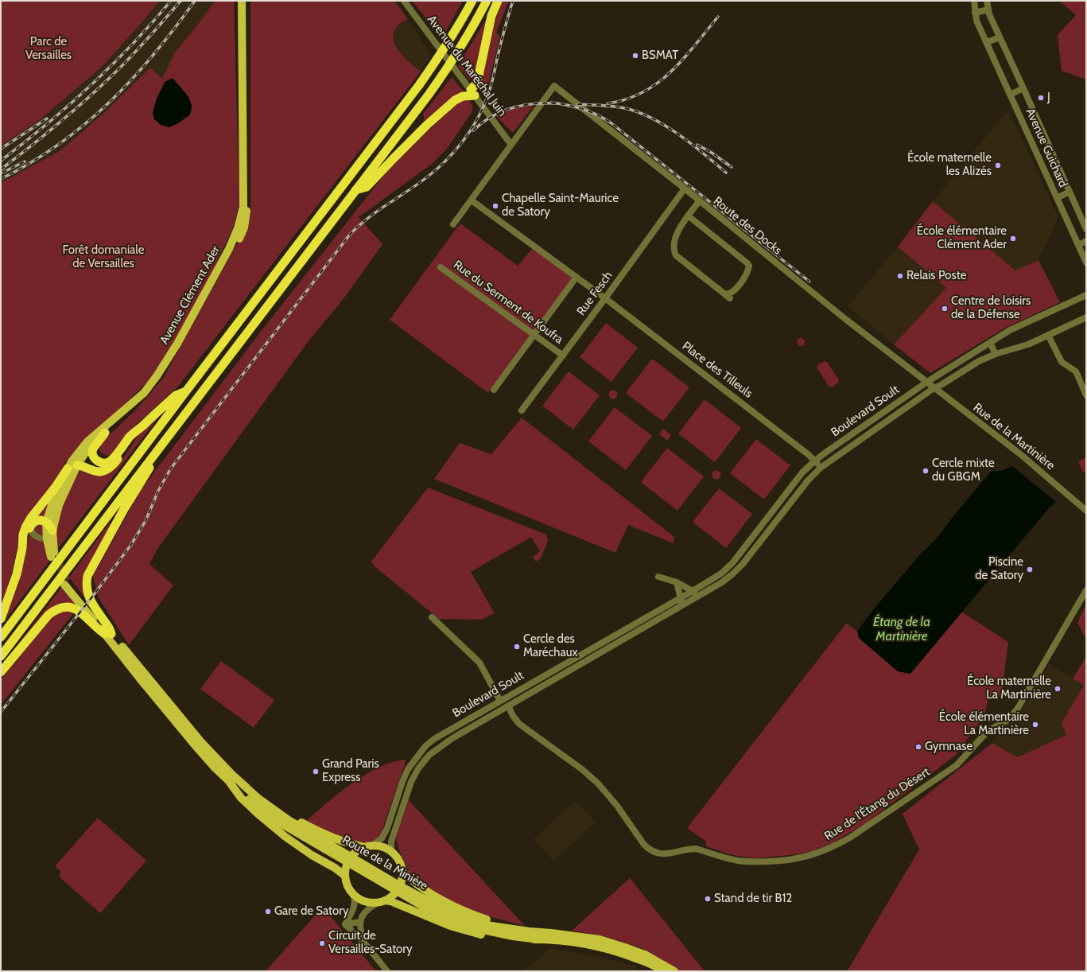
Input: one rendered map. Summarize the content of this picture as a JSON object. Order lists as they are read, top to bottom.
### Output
{
  "streets": {
    "main road": ["Avenue Clément Ader", "Route de la Minière"],
    "street": [
      "Avenue du Maréchal Juin",
      "Avenue Guichard",
      "Route des Docks",
      "Rue Fesch",
      "Rue du Serment de Koufra",
      "Place des Tilleuls",
      "Boulevard Soult",
      "Rue de la Martinière",
      "Rue de l'Étang du Désert"
    ]
  },
  "crossings": [
    ["Avenue du Maréchal Juin", "Route des Docks"],
    ["Route des Docks", "Rue Fesch"],
    ["Route des Docks", "Boulevard Soult"],
    ["Route des Docks", "Rue de la Martinière"],
    ["Rue Fesch", "Rue du Serment de Koufra"],
    ["Rue Fesch", "Place des Tilleuls"],
    ["Place des Tilleuls", "Boulevard Soult"],
    ["Boulevard Soult", "Rue de la Martinière"],
    ["Boulevard Soult", "Rue de l'Étang du Désert"]
  ],
  "water": ["Étang de la Martinière"],
  "parks": ["Parc de Versailles", "Forêt domaniale de Versailles"],
  "places": [
    "BSMAT",
    "J",
    "École maternelle les Alizés",
    "Chapelle Saint-Maurice de Satory",
    "École élémentaire Clément Ader",
    "Relais Poste",
    "Centre de loisirs de la Défense",
    "Cercle mixte du GBGM",
    "Piscine de Satory",
    "Cercle des Maréchaux",
    "École maternelle La Martinière",
    "École élémentaire La Martinière",
    "Gymnase",
    "Grand Paris Express",
    "Stand de tir B12",
    "Gare de Satory",
    "Circuit de Versailles-Satory"
  ]
}
